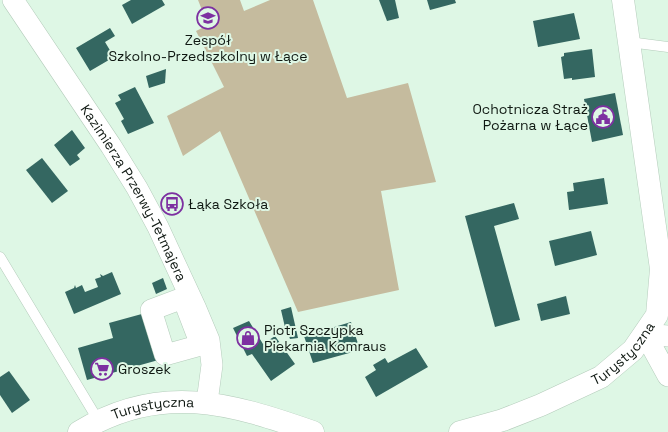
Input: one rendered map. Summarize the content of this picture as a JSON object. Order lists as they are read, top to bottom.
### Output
{
  "streets": {
    "main road": ["Turystyczna"],
    "street": ["Kazimierza Przerwy-Tetmajera"]
  },
  "crossings": [
    ["Kazimierza Przerwy-Tetmajera", "Turystyczna"]
  ],
  "places": {
    "school or university": ["Zespół Szkolno-Przedszkolny w Łące"],
    "public building": ["Ochotnicza Straż Pożarna w Łące"],
    "bus stop": ["Łąka Szkoła"],
    "shop": ["Piotr Szczypka Piekarnia Komraus"],
    "supermarket": ["Groszek"]
  }
}
